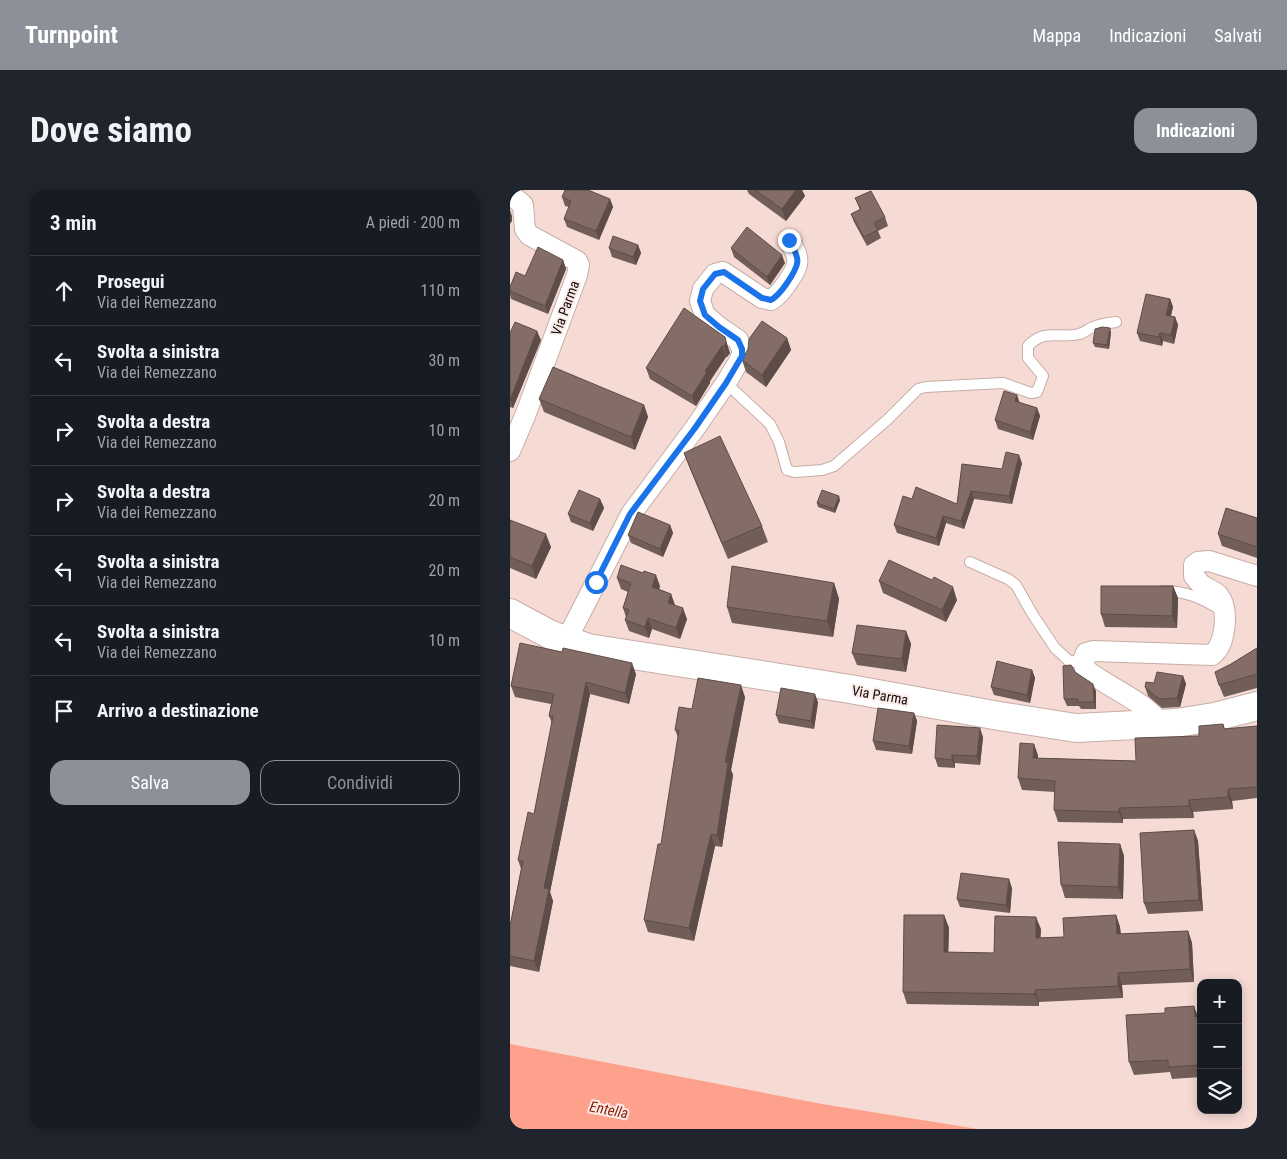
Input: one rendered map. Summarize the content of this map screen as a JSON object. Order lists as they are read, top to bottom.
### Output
{
  "streets": {
    "main road": ["Via Parma"]
  },
  "water": ["Entella"],
  "page": {
    "header": "Turnpoint",
    "nav": ["Mappa", "Indicazioni", "Salvati"],
    "buttons": [
      "Indicazioni",
      ["Salva", "Condividi"]
    ],
    "title": "Dove siamo",
    "heading": ["3 min", "A piedi · 200 m"],
    "list": [
      ["Prosegui", "Via dei Remezzano", "110 m"],
      ["Svolta a sinistra", "Via dei Remezzano", "30 m"],
      ["Svolta a destra", "Via dei Remezzano", "10 m"],
      ["Svolta a destra", "Via dei Remezzano", "20 m"],
      ["Svolta a sinistra", "Via dei Remezzano", "20 m"],
      ["Svolta a sinistra", "Via dei Remezzano", "10 m"],
      "Arrivo a destinazione"
    ],
    "map_buttons": ["+", "−"]
  }
}
